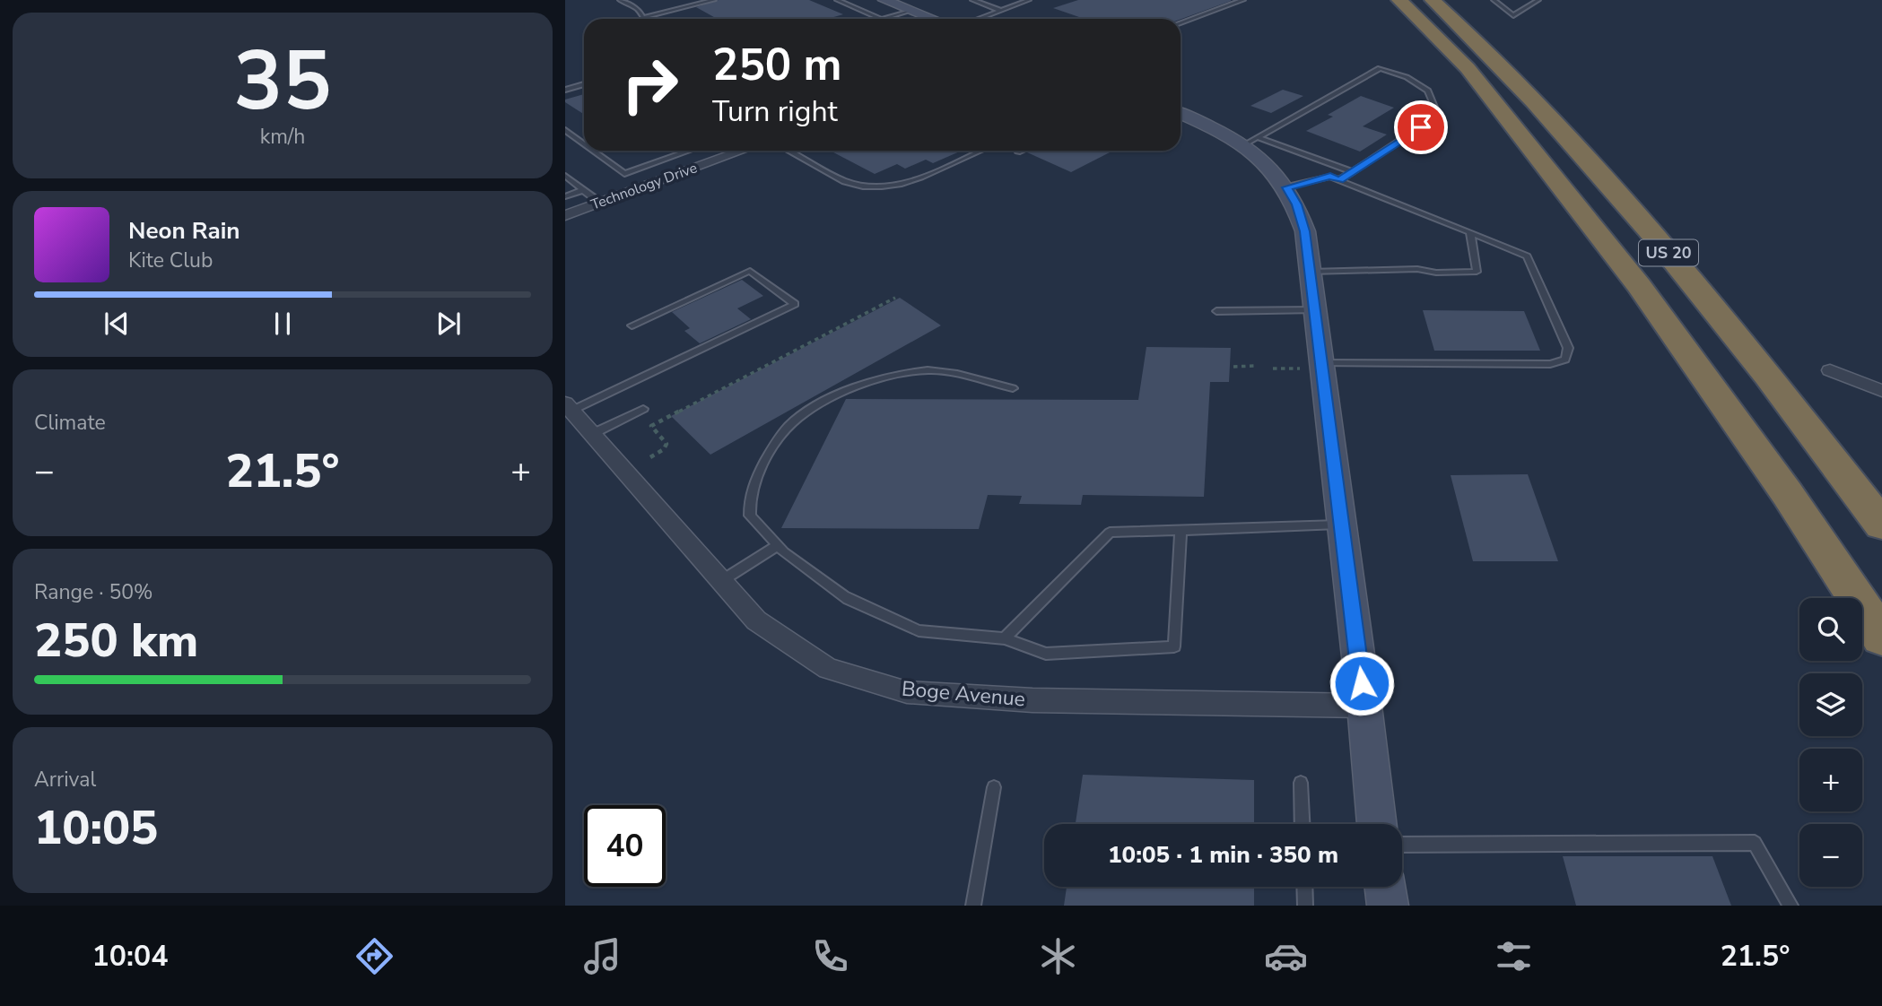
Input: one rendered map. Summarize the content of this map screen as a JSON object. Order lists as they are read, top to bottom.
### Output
{
  "streets": {
    "highway": ["US 20"],
    "street": ["Technology Drive", "Boge Avenue"]
  },
  "page": {
    "tile": [
      ["35", "km/h"],
      "Climate",
      ["Range · 50%", "250 km"],
      ["Arrival", "10:05"]
    ],
    "turn": ["250 m", "Turn right"],
    "song": ["Neon Rain", "Kite Club"],
    "heat": ["−", "21.5°", "+"],
    "map_buttons": ["+", "−"],
    "limit": "40",
    "trip": "10:05 · 1 min · 350 m",
    "tabs": ["10:04", "21.5°"]
  }
}
